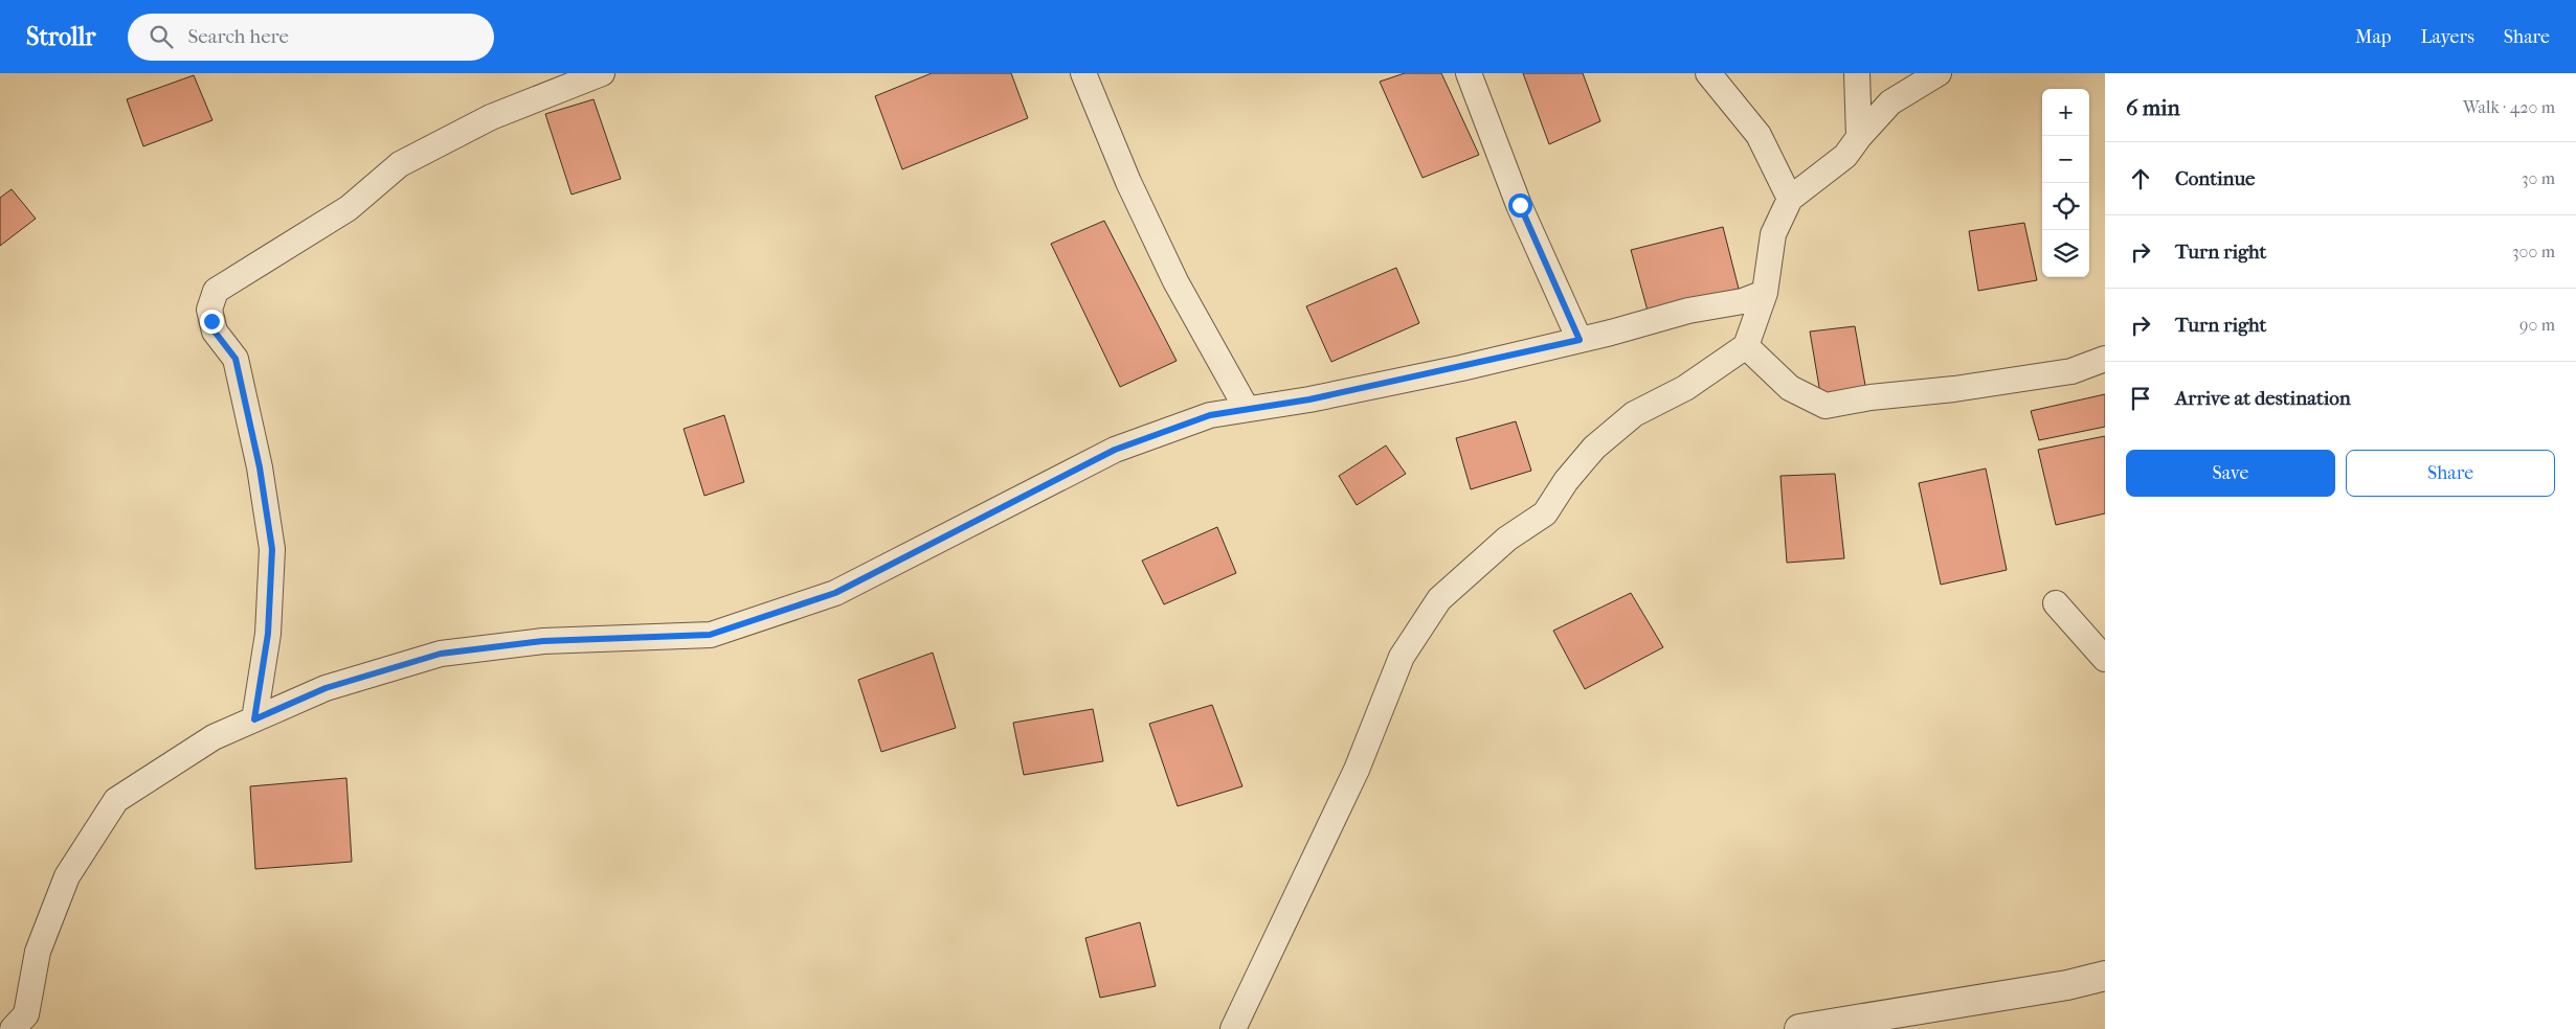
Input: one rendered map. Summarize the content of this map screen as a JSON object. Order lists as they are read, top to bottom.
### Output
{
  "page": {
    "header": "Strollr",
    "search": "Search here",
    "nav": ["Map", "Layers", "Share"],
    "heading": ["6 min", "Walk · 420 m"],
    "map_buttons": ["+", "−"],
    "list": [
      ["Continue", "30 m"],
      ["Turn right", "300 m"],
      ["Turn right", "90 m"],
      "Arrive at destination"
    ],
    "buttons": ["Save", "Share"]
  }
}
